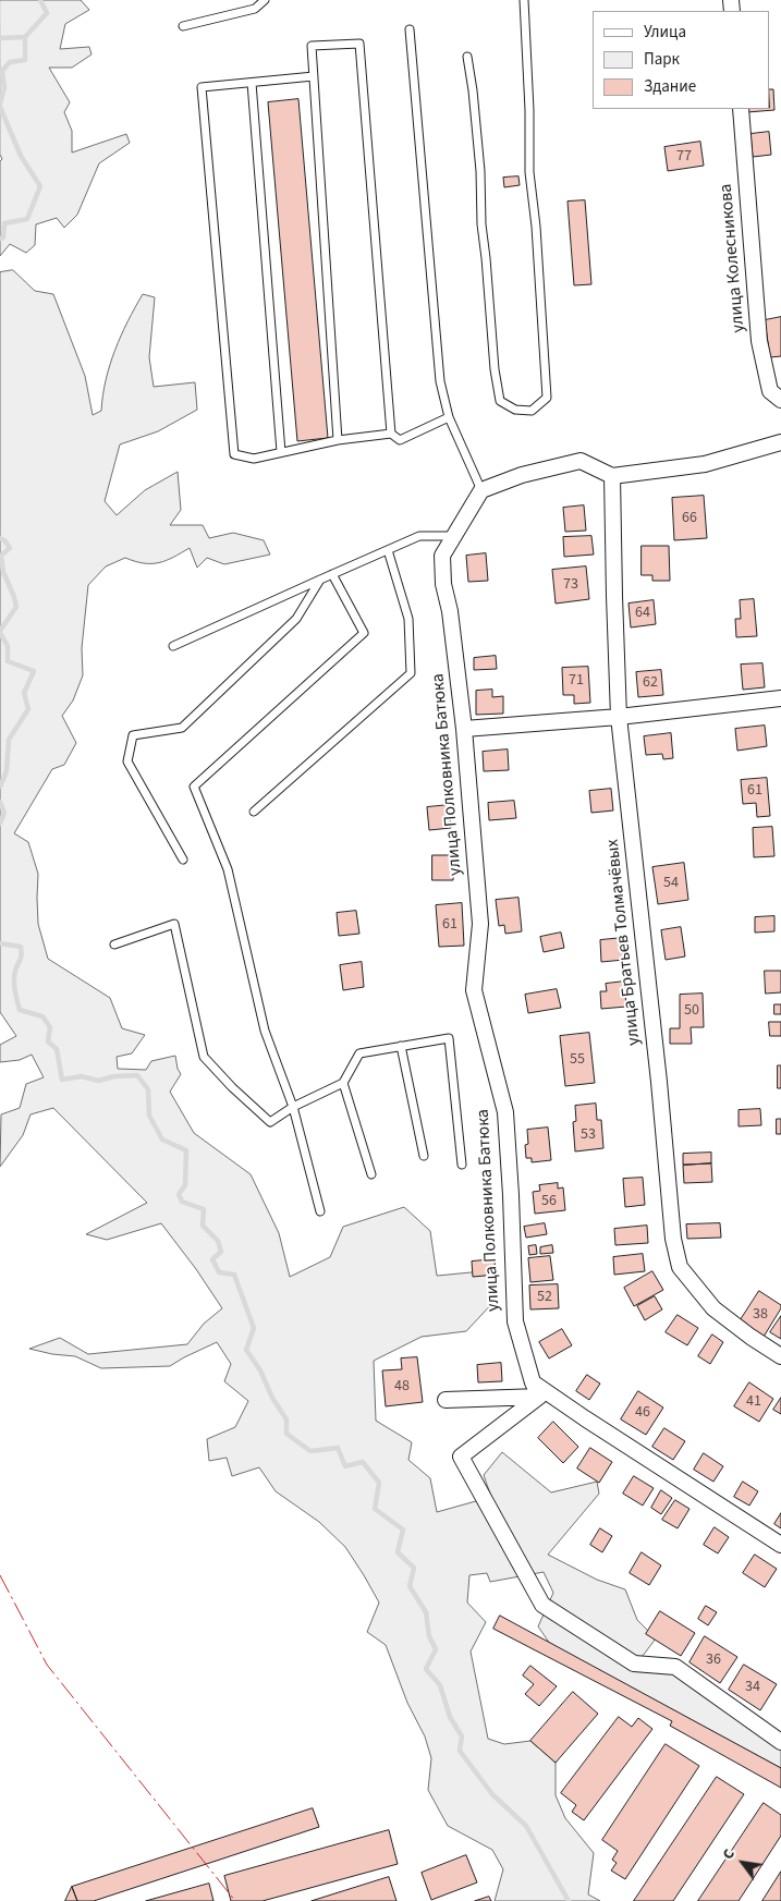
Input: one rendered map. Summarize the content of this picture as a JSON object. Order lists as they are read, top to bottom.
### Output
{
  "streets": {
    "street": ["улица Колесникова", "улица Полковника Батюка", "улица Братьев Толмачёвых"]
  },
  "house_numbers": [
    "77",
    "66",
    "73",
    "64",
    "71",
    "62",
    "61",
    "54",
    "61",
    "50",
    "55",
    "53",
    "56",
    "52",
    "38",
    "48",
    "41",
    "46",
    "36",
    "34"
  ],
  "legend": ["Улица", "Парк", "Здание"],
  "north": "top left"
}
